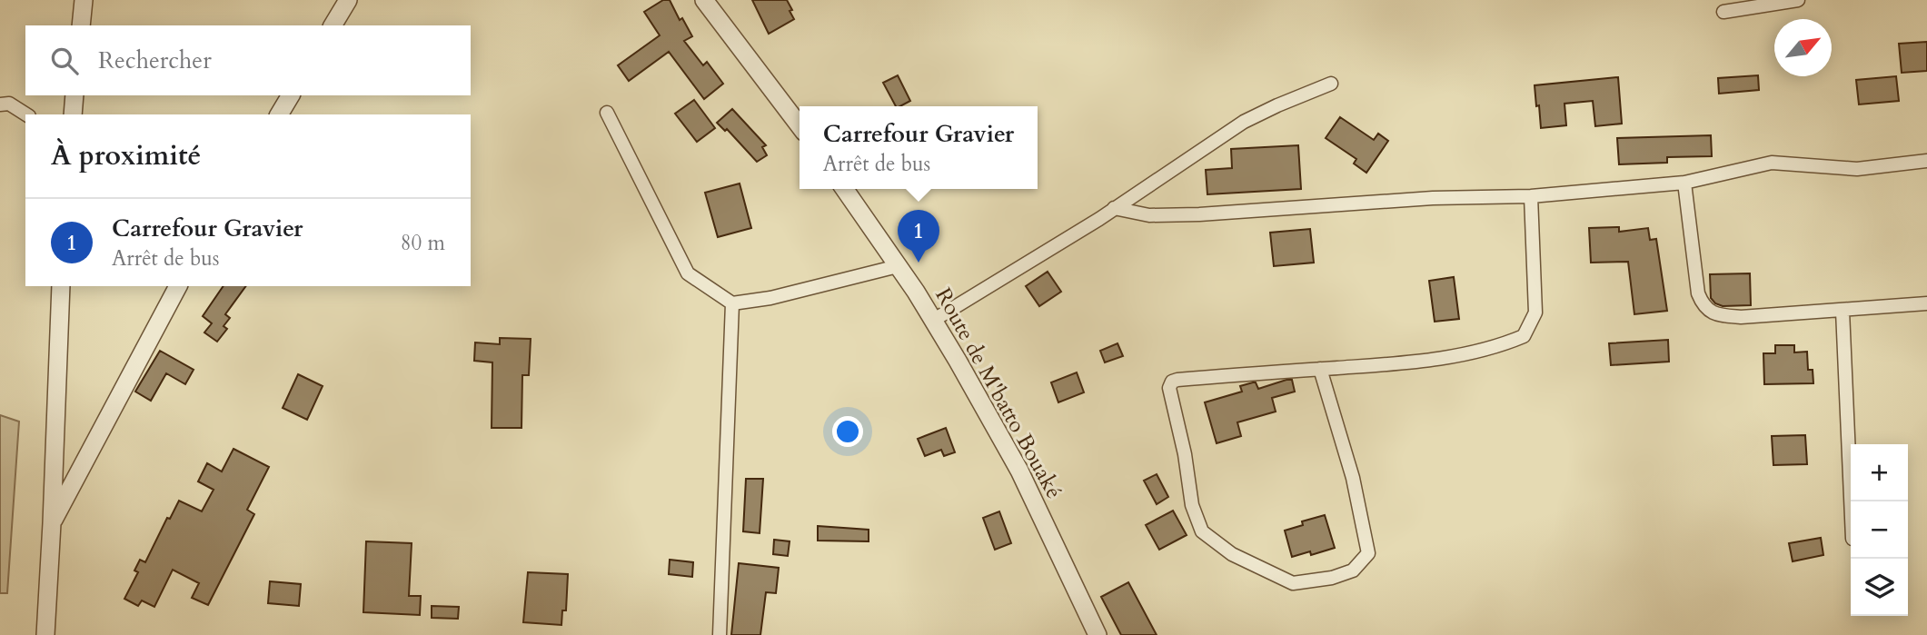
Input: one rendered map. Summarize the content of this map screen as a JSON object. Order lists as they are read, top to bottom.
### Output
{
  "streets": {
    "street": ["Route de M'batto Bouaké"]
  },
  "north": "top right",
  "page": {
    "search": "Rechercher",
    "popup": ["Carrefour Gravier", "Arrêt de bus"],
    "heading": "À proximité",
    "list": [
      {
        "mark": "1",
        "name": "Carrefour Gravier",
        "note": "Arrêt de bus",
        "value": "80 m"
      }
    ],
    "pins": "1",
    "map_buttons": ["+", "−"]
  }
}
